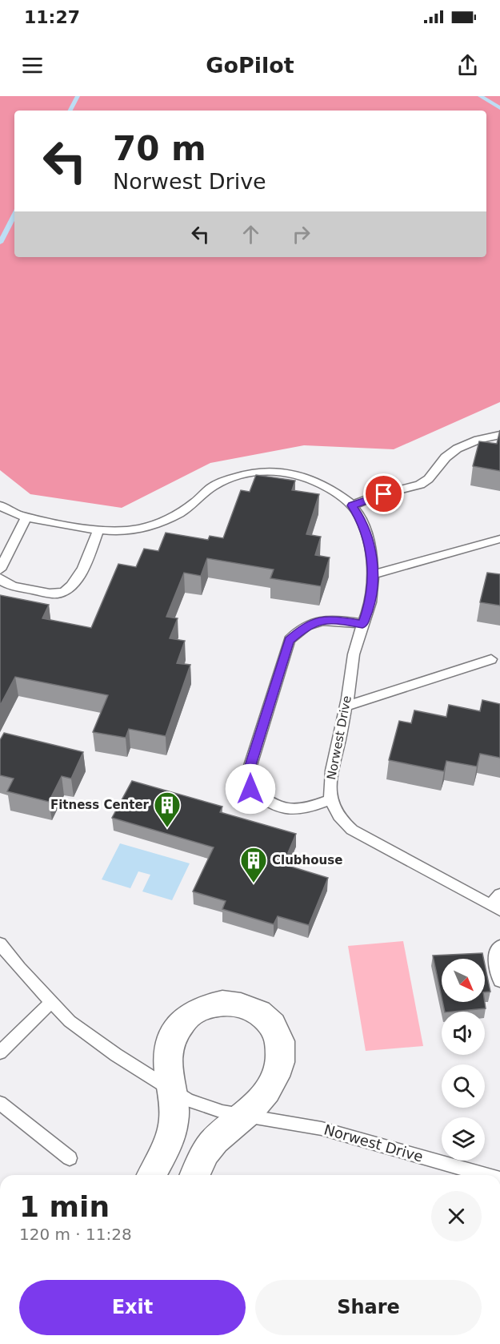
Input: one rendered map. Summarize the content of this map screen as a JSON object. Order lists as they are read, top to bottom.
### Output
{
  "streets": {
    "lane": ["Norwest Drive"]
  },
  "places": {
    "building": ["Fitness Center", "Clubhouse"]
  },
  "north": "bottom right",
  "page": {
    "status": "11:27",
    "header": "GoPilot",
    "turn": ["70 m", "Norwest Drive"],
    "heading": ["1 min", "120 m · 11:28"],
    "buttons": ["Exit", "Share"]
  }
}
